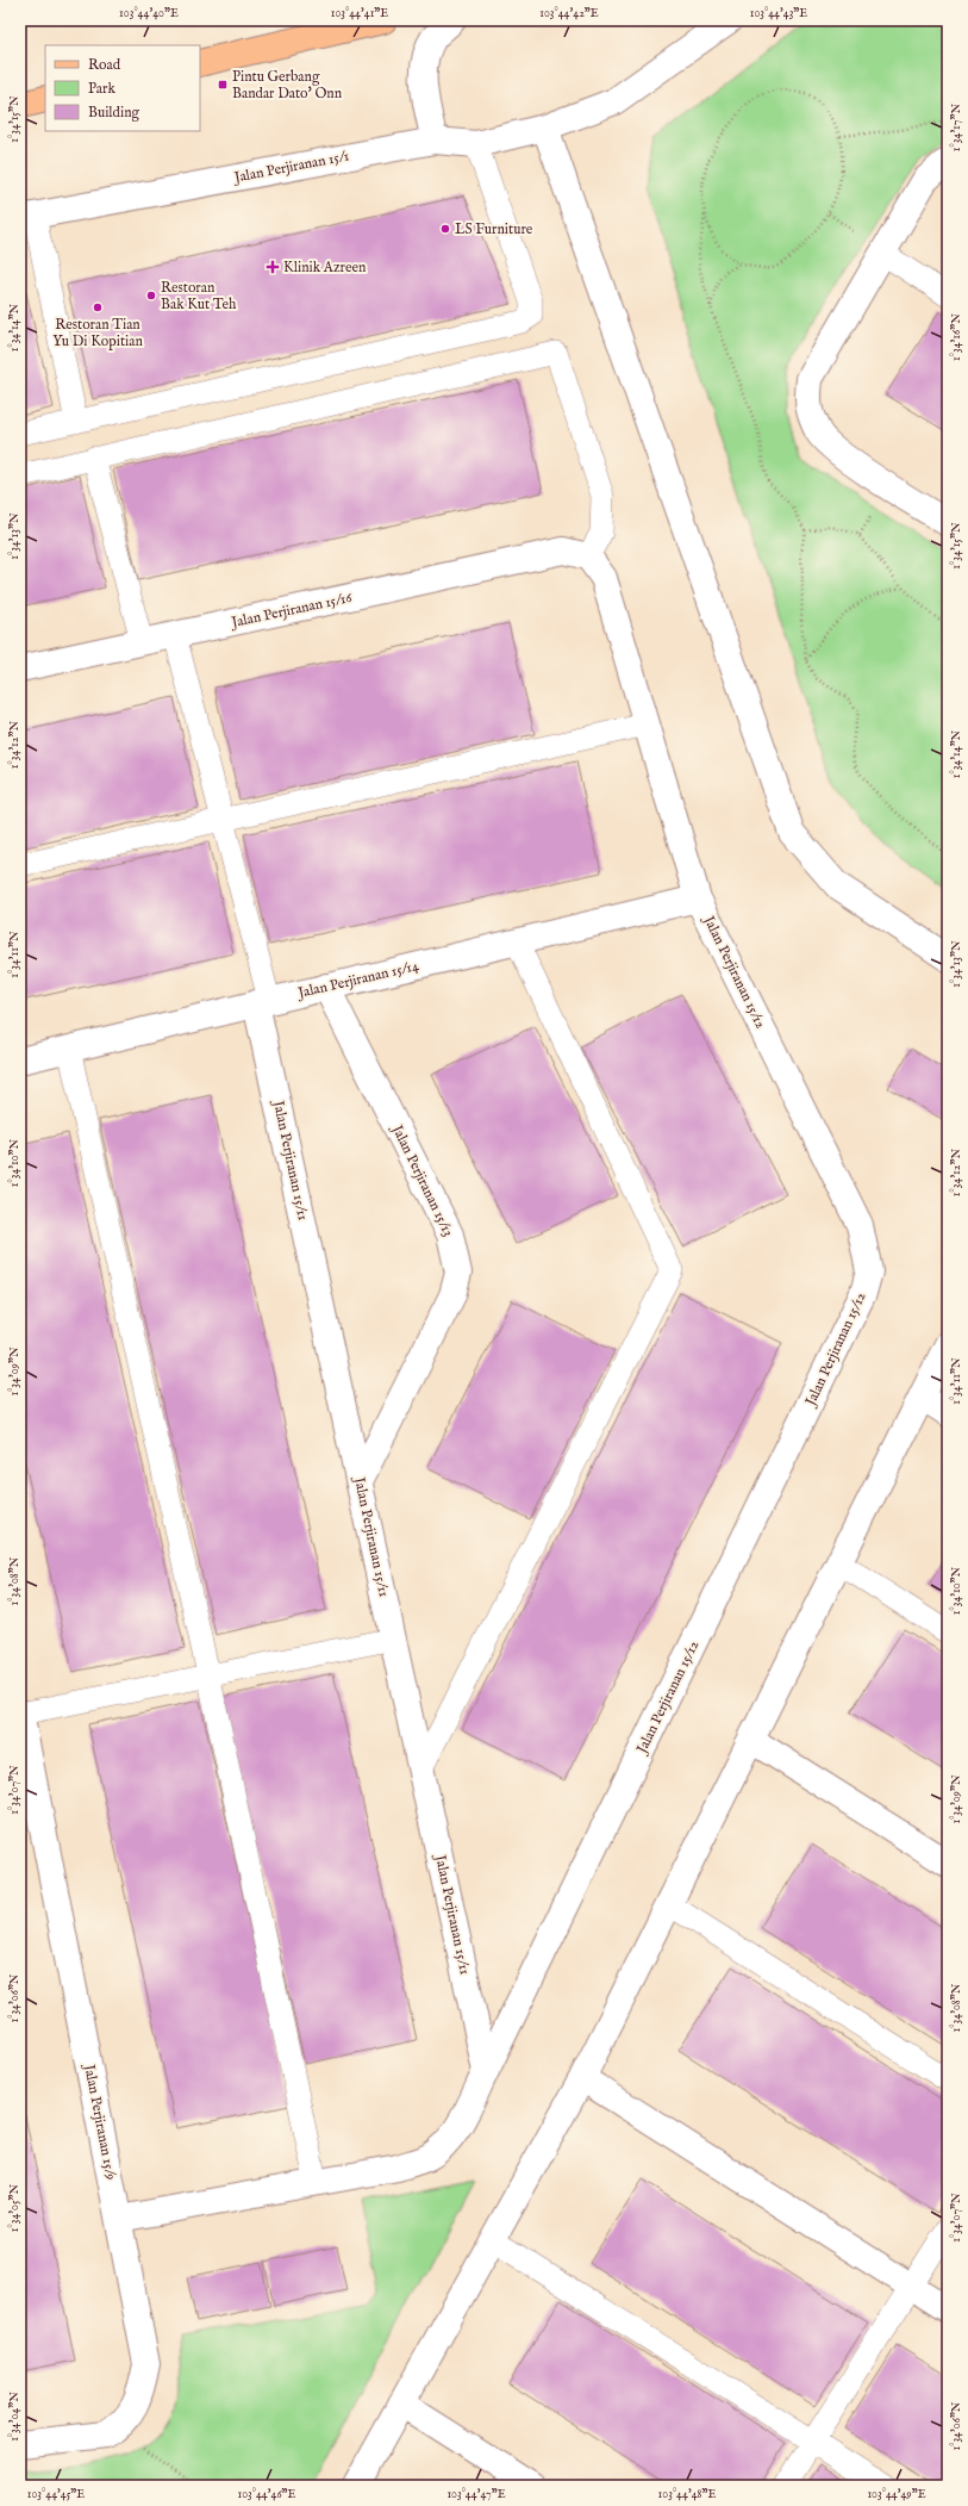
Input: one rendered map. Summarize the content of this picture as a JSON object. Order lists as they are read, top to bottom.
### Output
{
  "streets": {
    "street": [
      "Jalan Perjiranan 15/1",
      "Jalan Perjiranan 15/16",
      "Jalan Perjiranan 15/12",
      "Jalan Perjiranan 15/14",
      "Jalan Perjiranan 15/11",
      "Jalan Perjiranan 15/13",
      "Jalan Perjiranan 15/9"
    ]
  },
  "crossings": [
    ["Jalan Perjiranan 15/16", "Jalan Perjiranan 15/12"],
    ["Jalan Perjiranan 15/12", "Jalan Perjiranan 15/14"],
    ["Jalan Perjiranan 15/12", "Jalan Perjiranan 15/11"],
    ["Jalan Perjiranan 15/12", "Jalan Perjiranan 15/9"],
    ["Jalan Perjiranan 15/14", "Jalan Perjiranan 15/11"],
    ["Jalan Perjiranan 15/14", "Jalan Perjiranan 15/13"],
    ["Jalan Perjiranan 15/11", "Jalan Perjiranan 15/13"]
  ],
  "places": {
    "transit": ["Pintu Gerbang Bandar Dato' Onn"],
    "other": ["LS Furniture", "Restoran Bak Kut Teh", "Restoran Tian Yu Di Kopitian"],
    "health": ["Klinik Azreen"]
  },
  "legend": ["Road", "Park", "Building"],
  "coordinates": [
    "103°44'40\"E",
    "103°44'41\"E",
    "103°44'42\"E",
    "103°44'43\"E",
    "1°34'15\"N",
    "1°34'17\"N",
    "1°34'14\"N",
    "1°34'16\"N",
    "1°34'13\"N",
    "1°34'12\"N",
    "1°34'11\"N",
    "1°34'10\"N",
    "1°34'09\"N",
    "1°34'08\"N",
    "1°34'07\"N",
    "1°34'06\"N",
    "1°34'05\"N",
    "1°34'04\"N",
    "103°44'45\"E",
    "103°44'46\"E",
    "103°44'47\"E",
    "103°44'48\"E",
    "103°44'49\"E"
  ]
}
